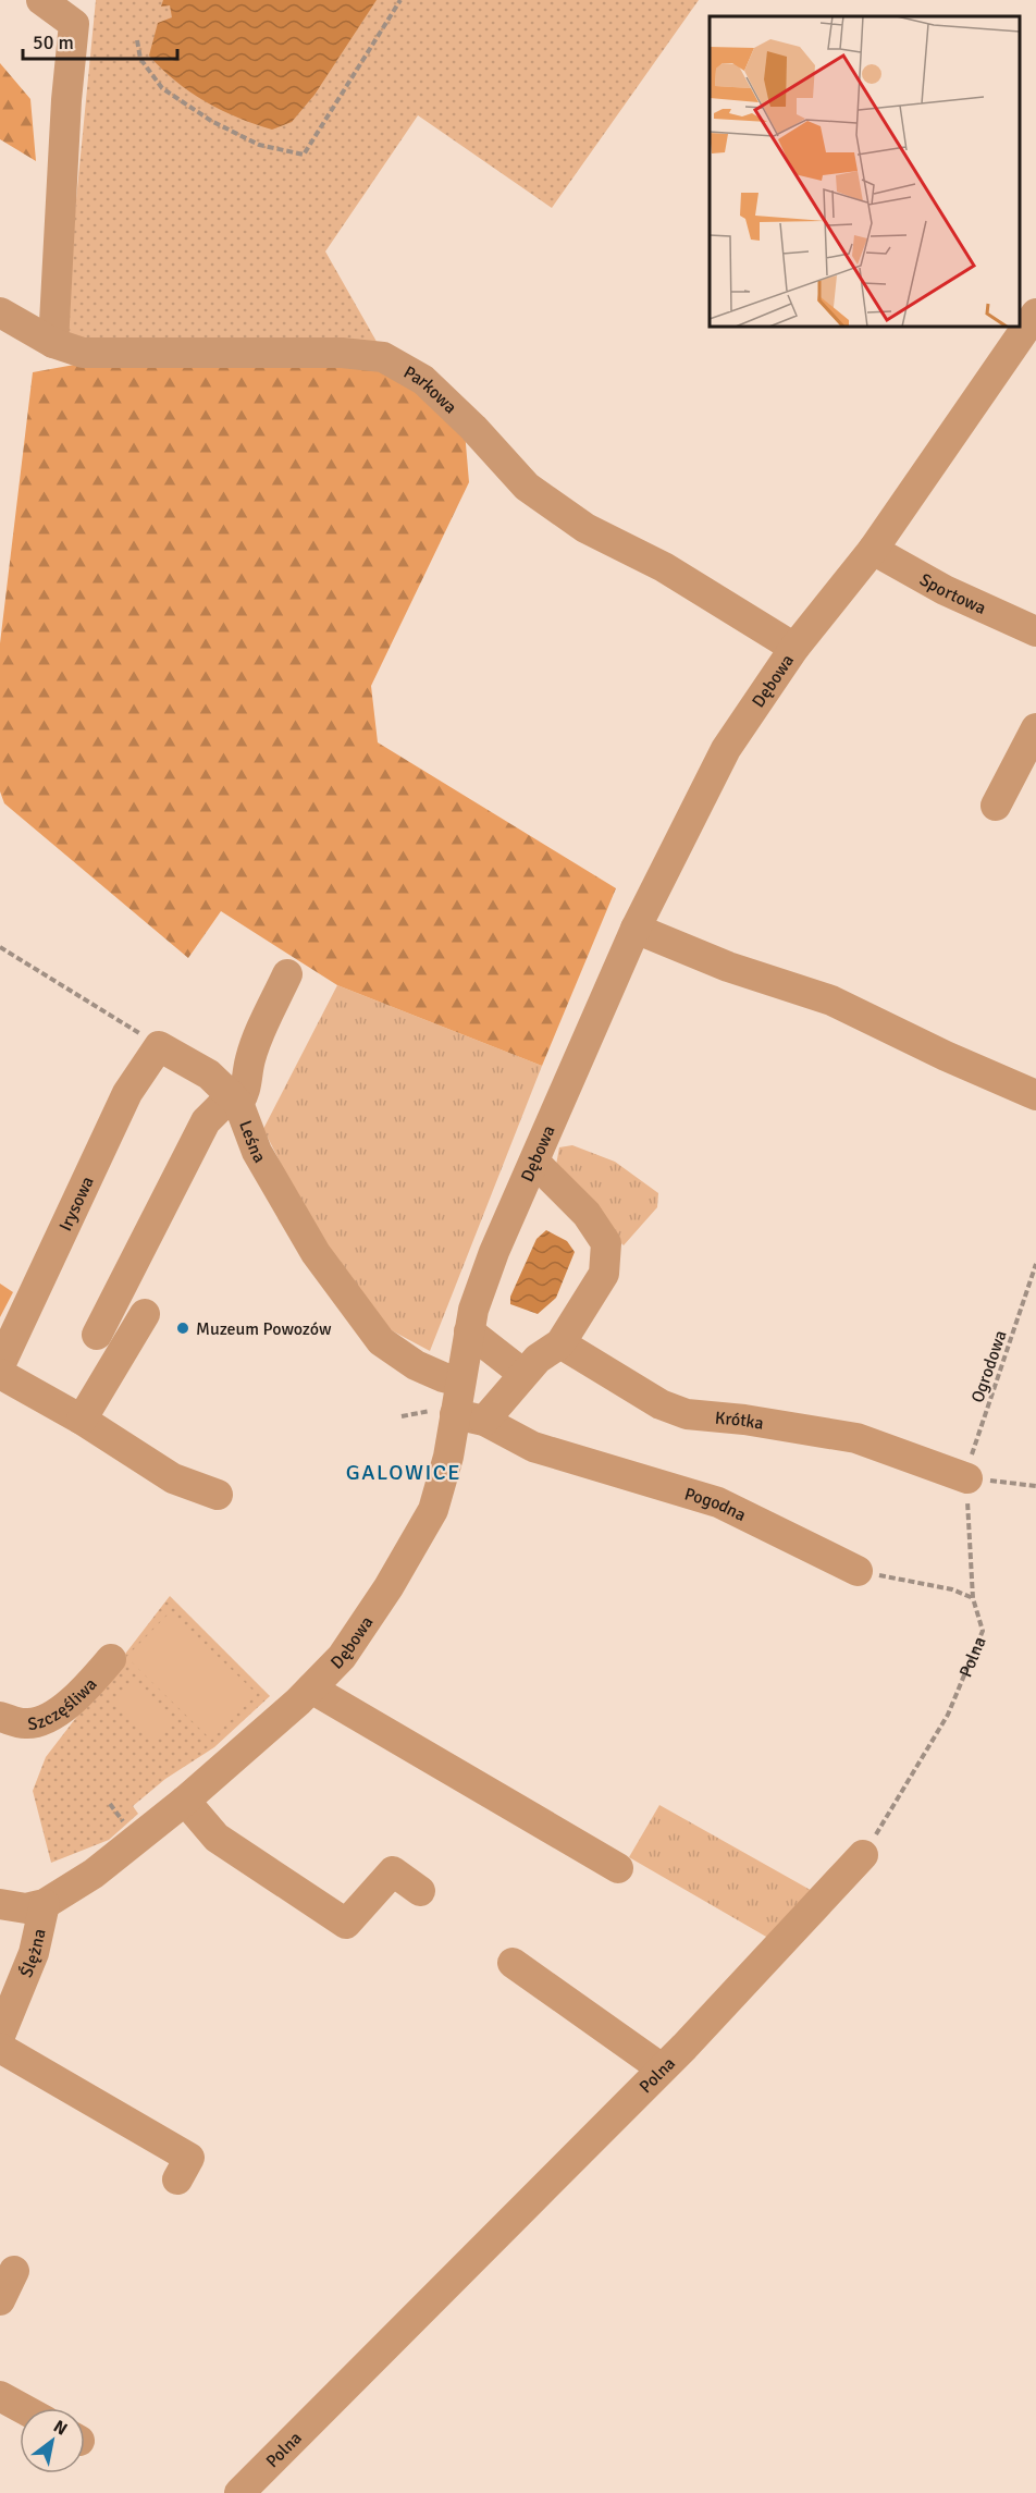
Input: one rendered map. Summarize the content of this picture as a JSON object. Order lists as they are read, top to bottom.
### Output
{
  "streets": {
    "street": [
      "Parkowa",
      "Sportowa",
      "Dębowa",
      "Leśna",
      "Irysowa",
      "Krótka",
      "Pogodna",
      "Polna",
      "Szczęśliwa",
      "Ślężna"
    ],
    "path": ["Ogrodowa"]
  },
  "crossings": [
    ["Parkowa", "Dębowa"],
    ["Sportowa", "Dębowa"],
    ["Dębowa", "Leśna"],
    ["Dębowa", "Pogodna"],
    ["Dębowa", "Ślężna"],
    ["Leśna", "Irysowa"],
    ["Ogrodowa", "Krótka"],
    ["Ogrodowa", "Polna"]
  ],
  "districts": ["GALOWICE"],
  "places": ["Muzeum Powozów"],
  "scale_bar": "50 m",
  "north": "top right"
}
